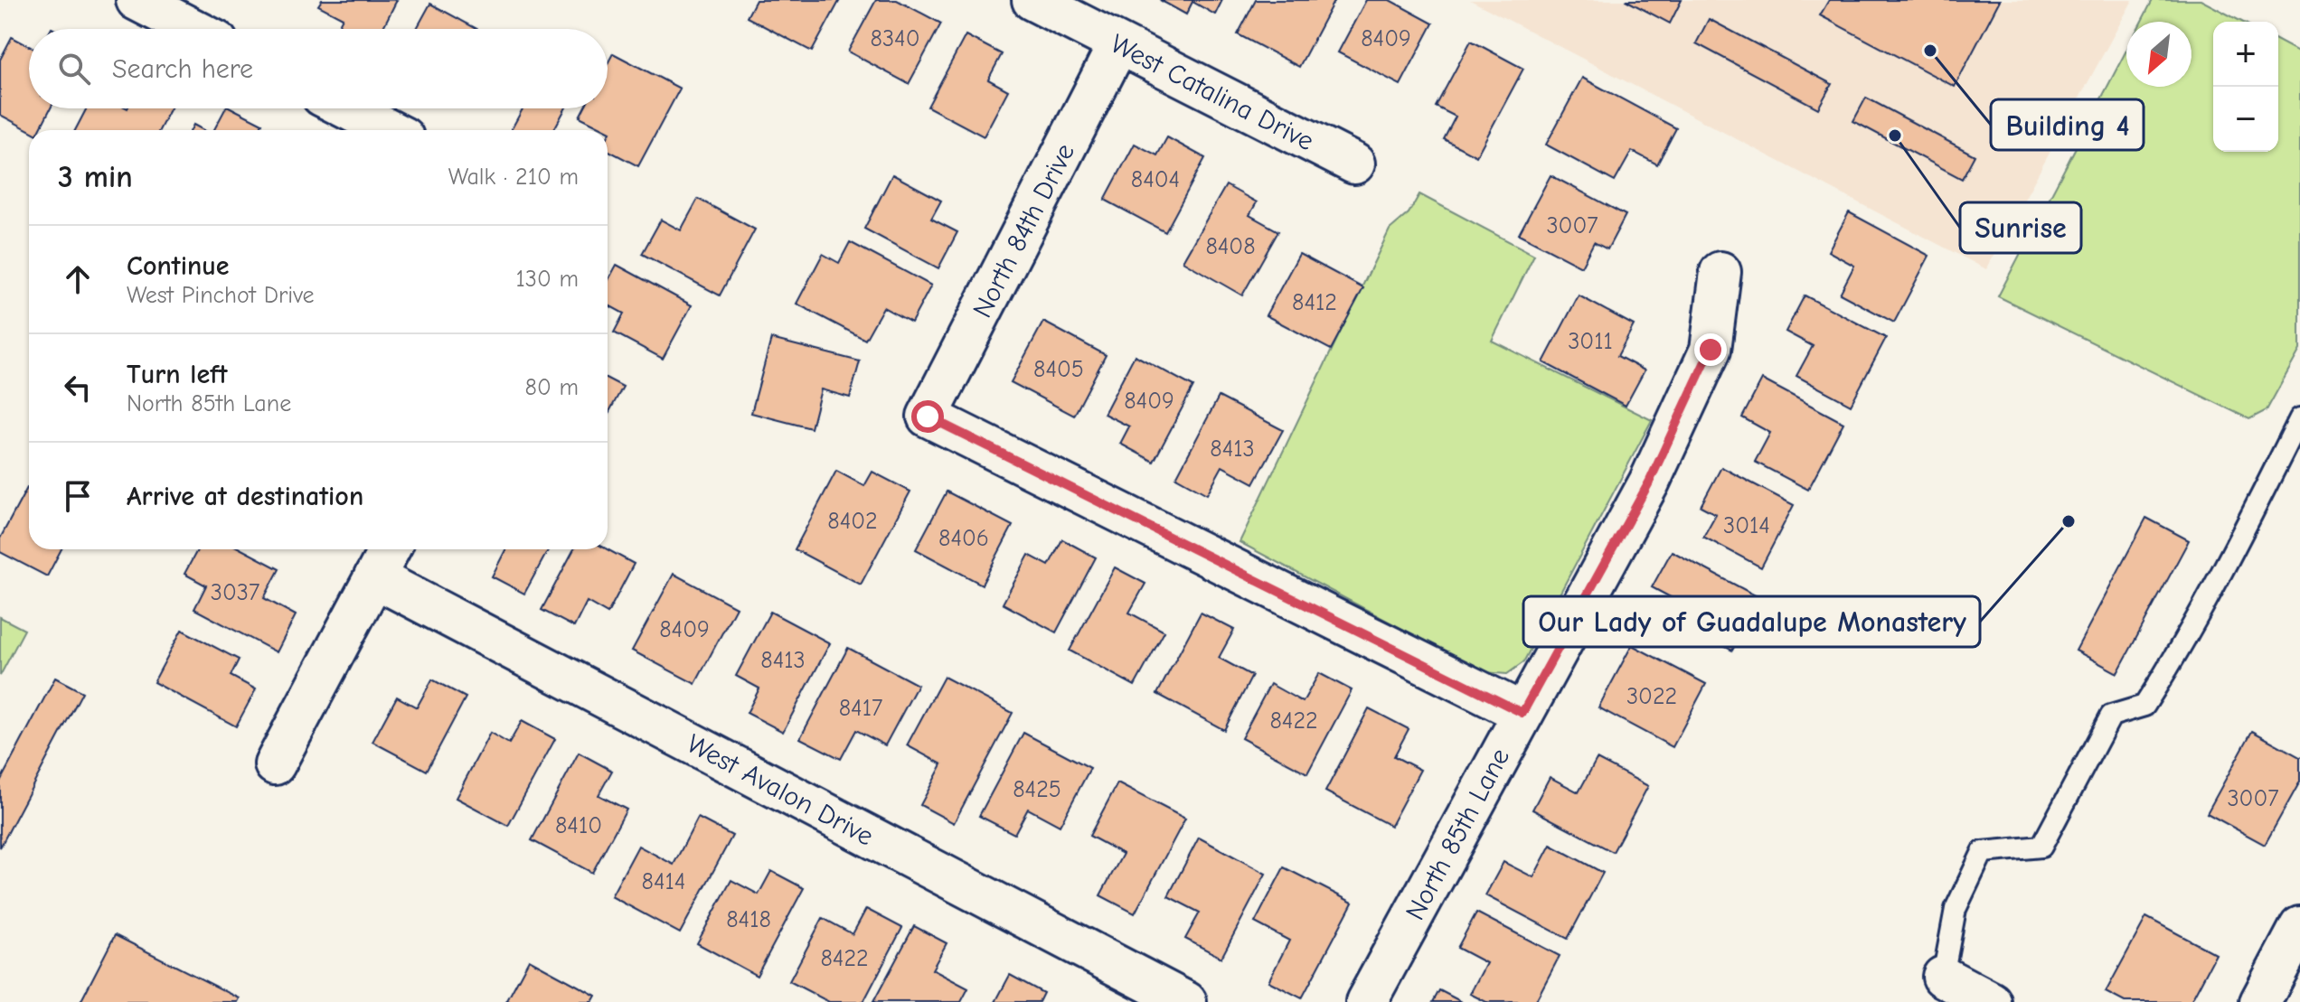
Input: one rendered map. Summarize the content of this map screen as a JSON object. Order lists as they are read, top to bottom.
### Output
{
  "streets": {
    "street": [
      "West Catalina Drive",
      "North 84th Drive",
      "West Avalon Drive",
      "North 85th Lane"
    ]
  },
  "crossings": [
    ["West Catalina Drive", "North 84th Drive"],
    ["North 84th Drive", "North 85th Lane"]
  ],
  "places": ["Building 4", "Sunrise", "Our Lady of Guadalupe Monastery"],
  "house_numbers": [
    "8340",
    "8409",
    "8404",
    "3007",
    "8408",
    "8412",
    "3011",
    "8405",
    "8409",
    "8413",
    "8402",
    "3014",
    "8406",
    "3037",
    "8409",
    "8413",
    "3022",
    "8417",
    "8422",
    "8425",
    "3007",
    "8410",
    "8414",
    "8418",
    "8422"
  ],
  "north": "bottom left",
  "page": {
    "map_buttons": ["+", "−"],
    "search": "Search here",
    "heading": ["3 min", "Walk · 210 m"],
    "list": [
      ["Continue", "West Pinchot Drive", "130 m"],
      ["Turn left", "North 85th Lane", "80 m"],
      "Arrive at destination"
    ]
  }
}
